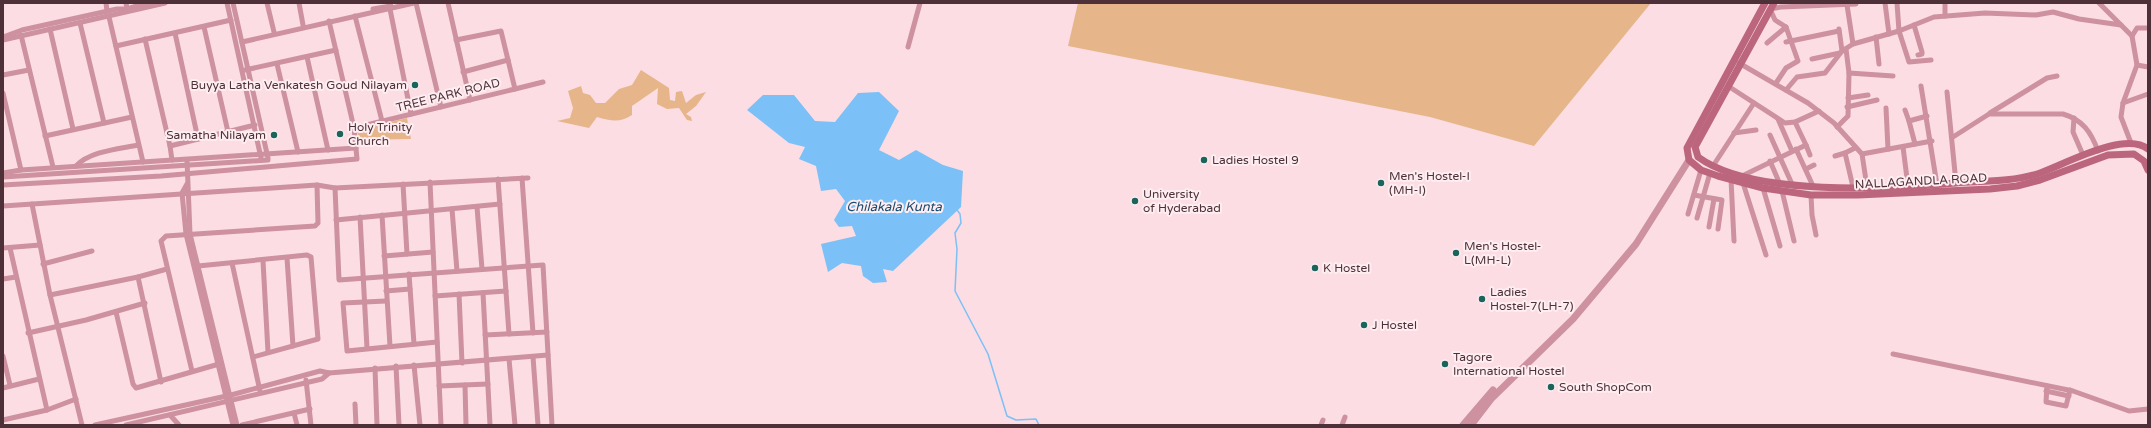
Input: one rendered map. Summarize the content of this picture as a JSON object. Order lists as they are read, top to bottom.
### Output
{
  "streets": {
    "main road": ["NALLAGANDLA ROAD"],
    "street": ["TREE PARK ROAD"]
  },
  "water": ["Chilakala Kunta"],
  "places": [
    "Buyya Latha Venkatesh Goud Nilayam",
    "Holy Trinity Church",
    "Samatha Nilayam",
    "Ladies Hostel 9",
    "Men's Hostel-I (MH-I)",
    "University of Hyderabad",
    "Men's Hostel- L(MH-L)",
    "K Hostel",
    "Ladies Hostel-7(LH-7)",
    "J Hostel",
    "Tagore International Hostel",
    "South ShopCom"
  ]
}
